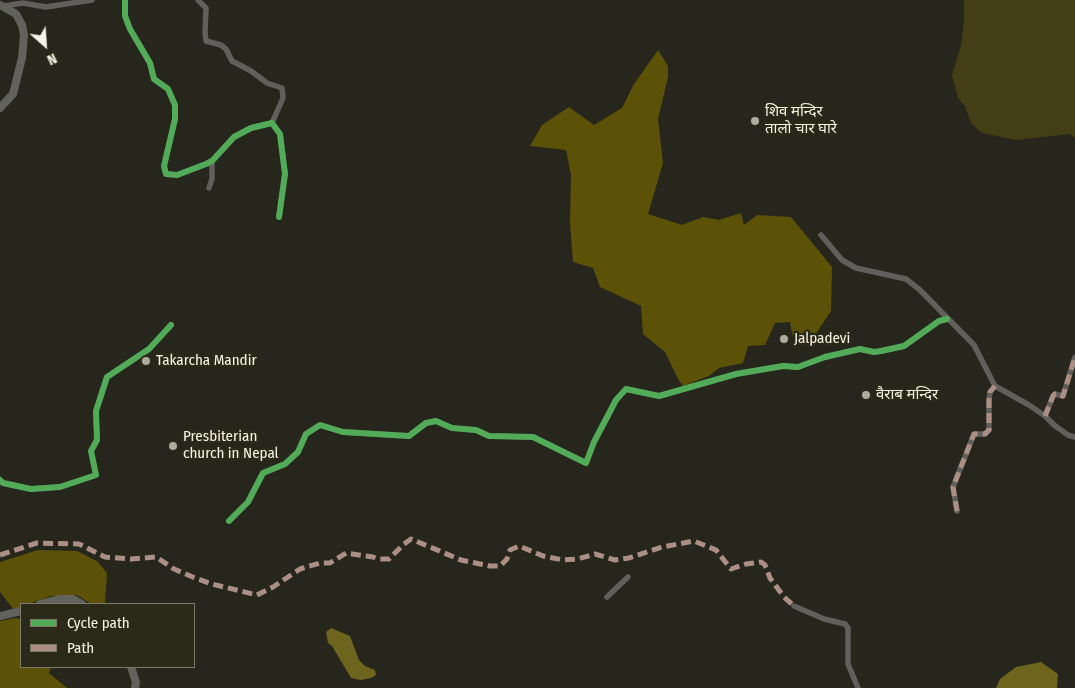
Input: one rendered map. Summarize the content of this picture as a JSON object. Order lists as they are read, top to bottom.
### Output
{
  "places": [
    "शिव मन्दिर तालो चार घारे",
    "Jalpadevi",
    "Takarcha Mandir",
    "वैराब मन्दिर",
    "Presbiterian church in Nepal"
  ],
  "legend": ["Cycle path", "Path"],
  "north": "bottom right"
}
